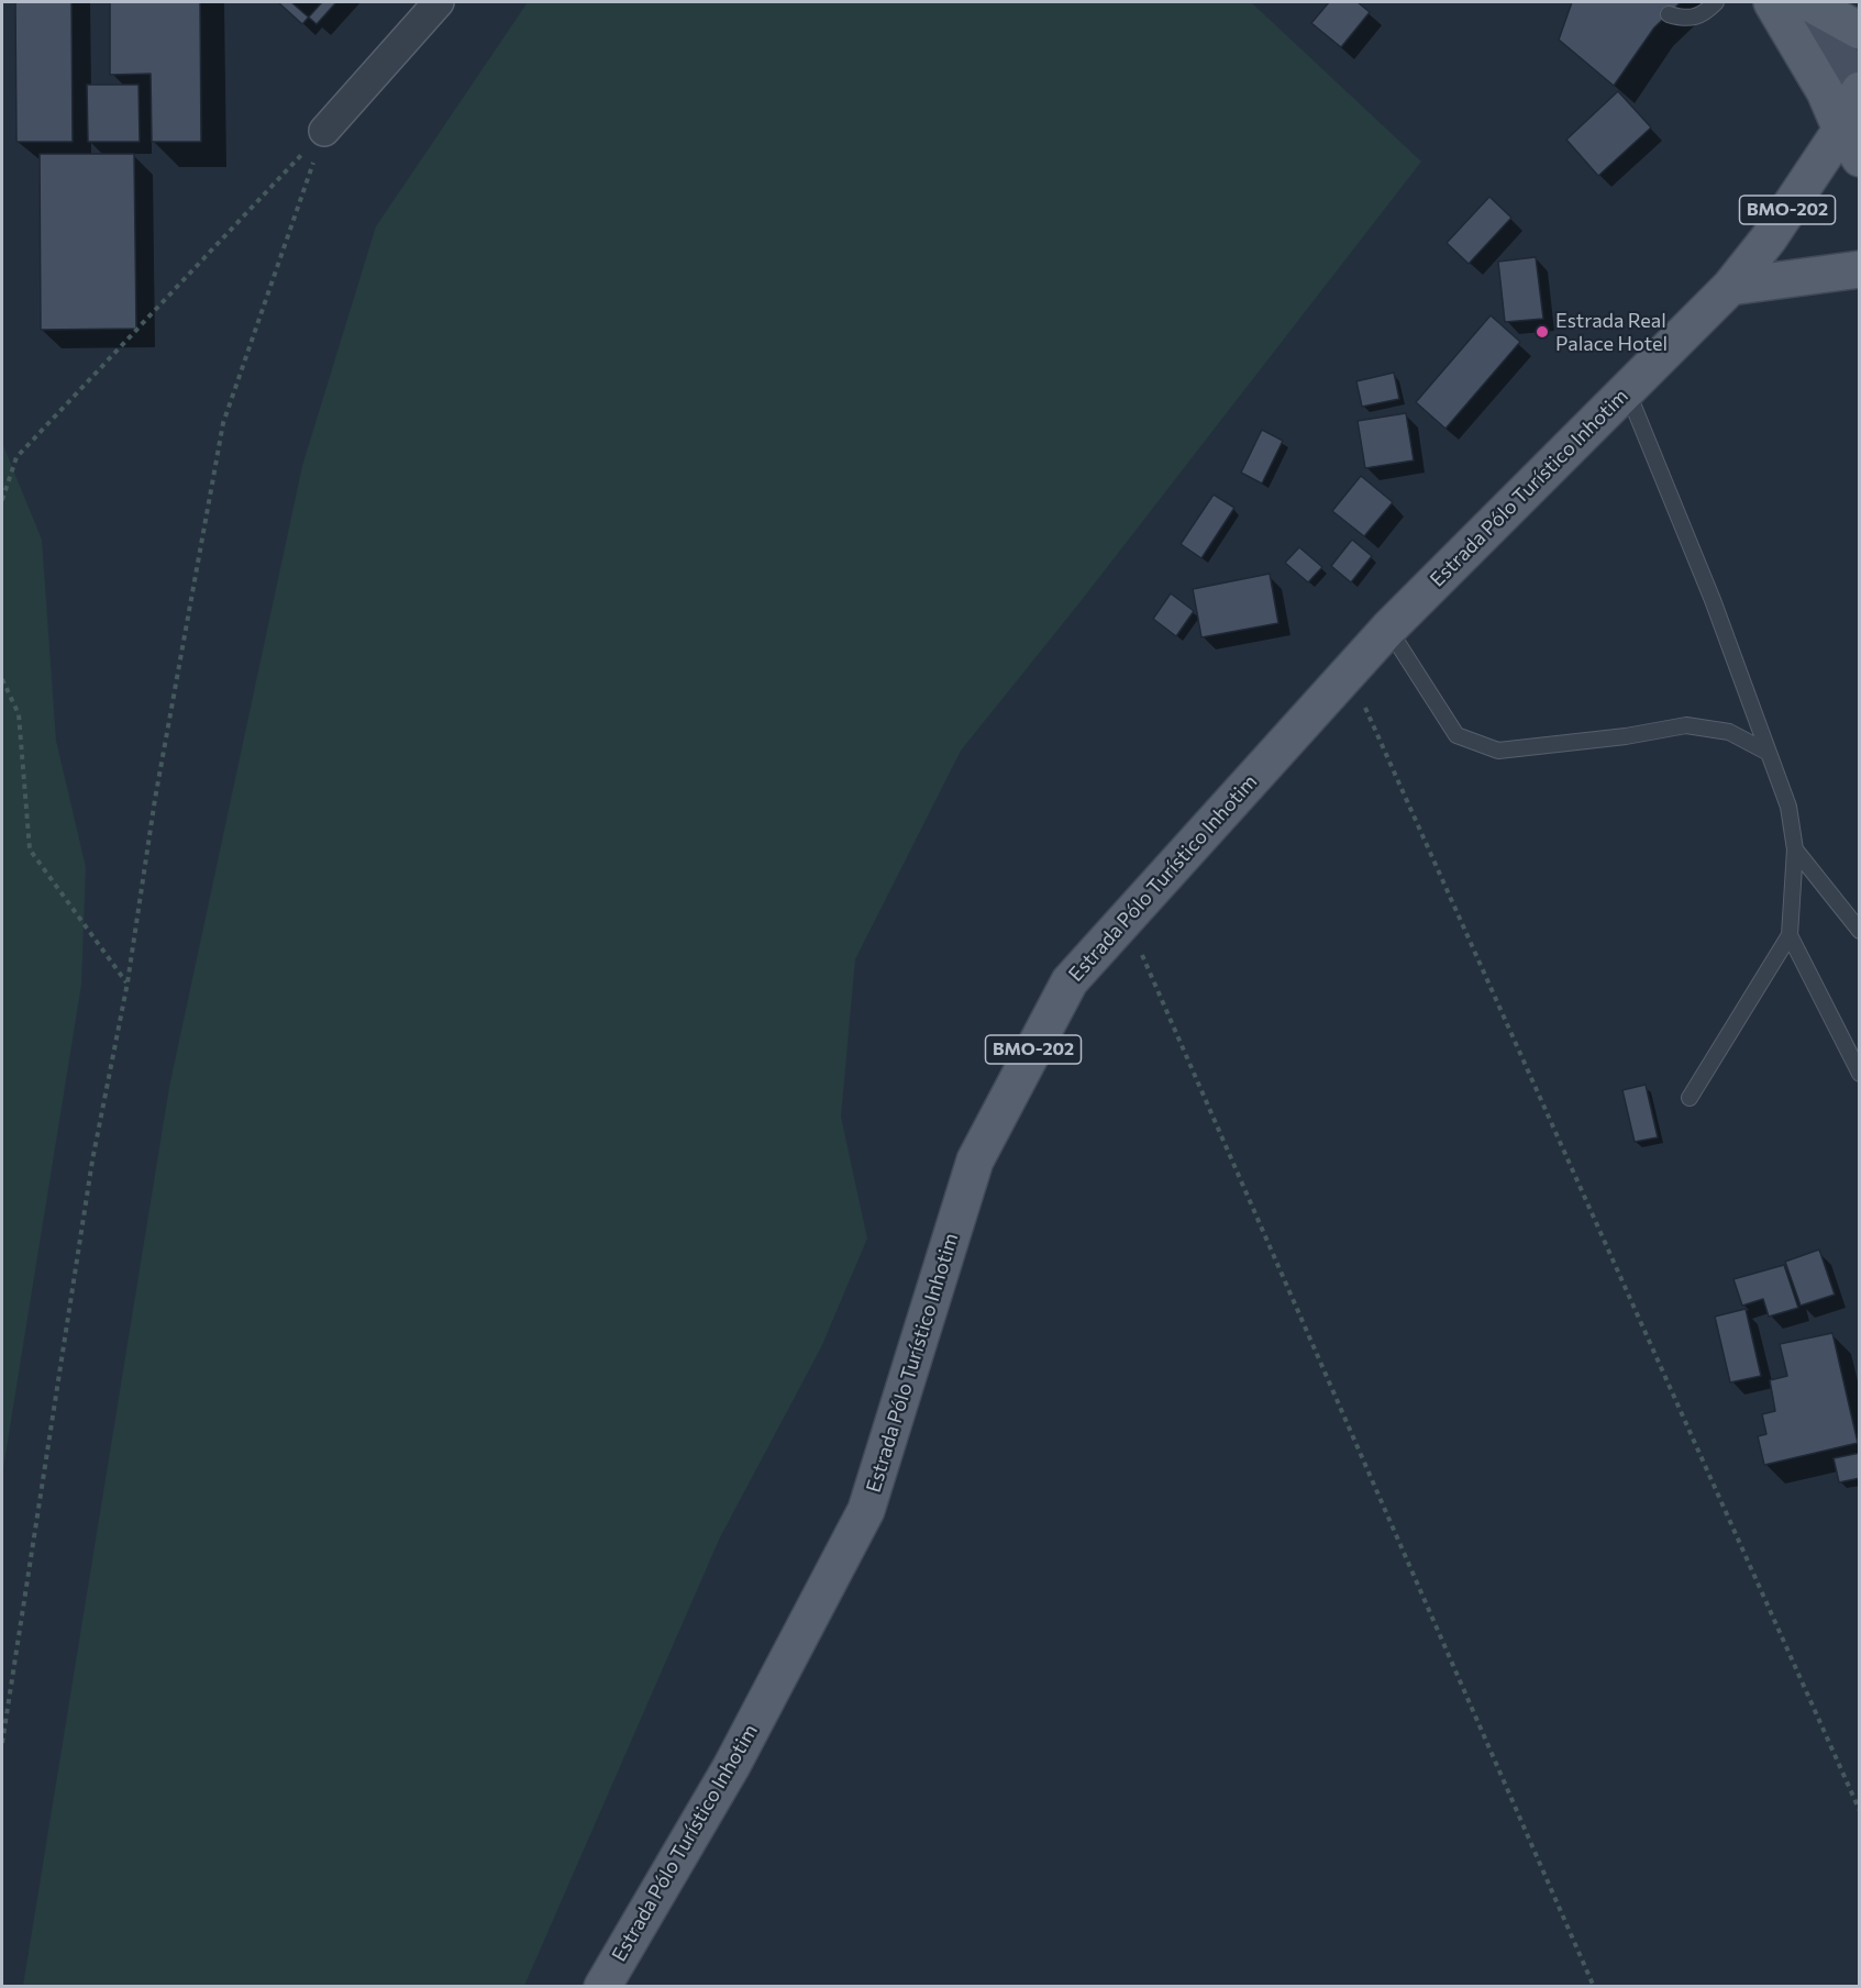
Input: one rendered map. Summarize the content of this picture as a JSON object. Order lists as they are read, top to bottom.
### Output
{
  "streets": {
    "main road": ["BMO-202", "Estrada Pólo Turístico Inhotim"]
  },
  "places": ["Estrada Real Palace Hotel"]
}
